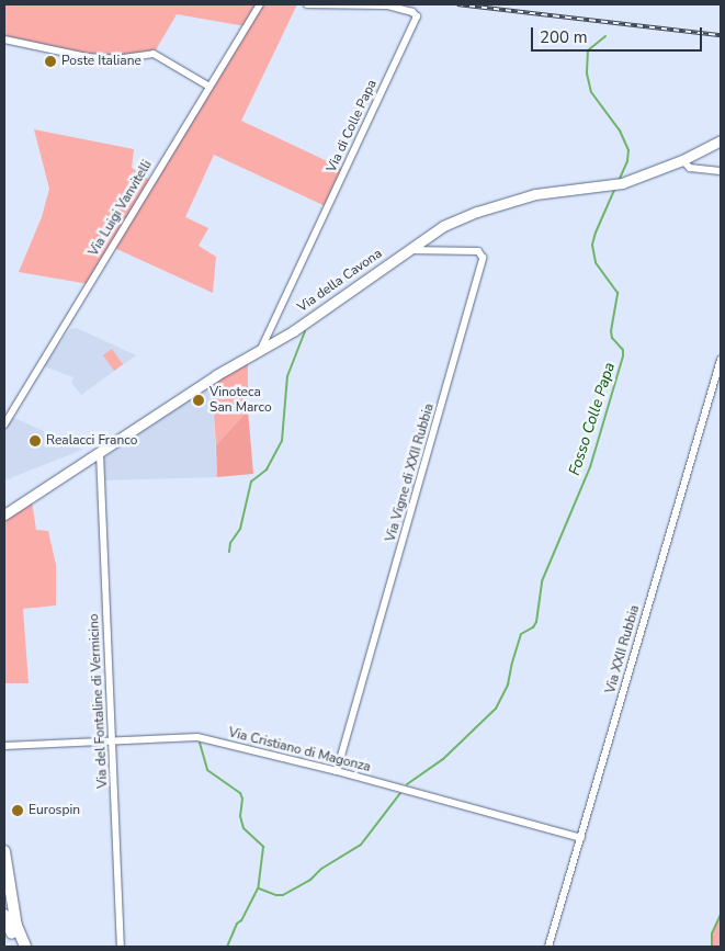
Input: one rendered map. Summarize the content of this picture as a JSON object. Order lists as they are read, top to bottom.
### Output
{
  "streets": {
    "main road": ["Via della Cavona"],
    "street": [
      "Via di Colle Papa",
      "Via Luigi Vanvitelli",
      "Via Vigne di XXII Rubbia",
      "Via XXII Rubbia",
      "Via del Fontaline di Vermicino",
      "Via Cristiano di Magonza"
    ]
  },
  "crossings": [
    ["Via di Colle Papa", "Via della Cavona"],
    ["Via della Cavona", "Via Vigne di XXII Rubbia"],
    ["Via della Cavona", "Via del Fontaline di Vermicino"],
    ["Via Vigne di XXII Rubbia", "Via Cristiano di Magonza"],
    ["Via XXII Rubbia", "Via Cristiano di Magonza"],
    ["Via del Fontaline di Vermicino", "Via Cristiano di Magonza"]
  ],
  "water": ["Fosso Colle Papa"],
  "places": [
    "Poste Italiane",
    "Vinoteca San Marco",
    "Realacci Franco",
    "Eurospin"
  ],
  "scale_bar": "200 m"
}
